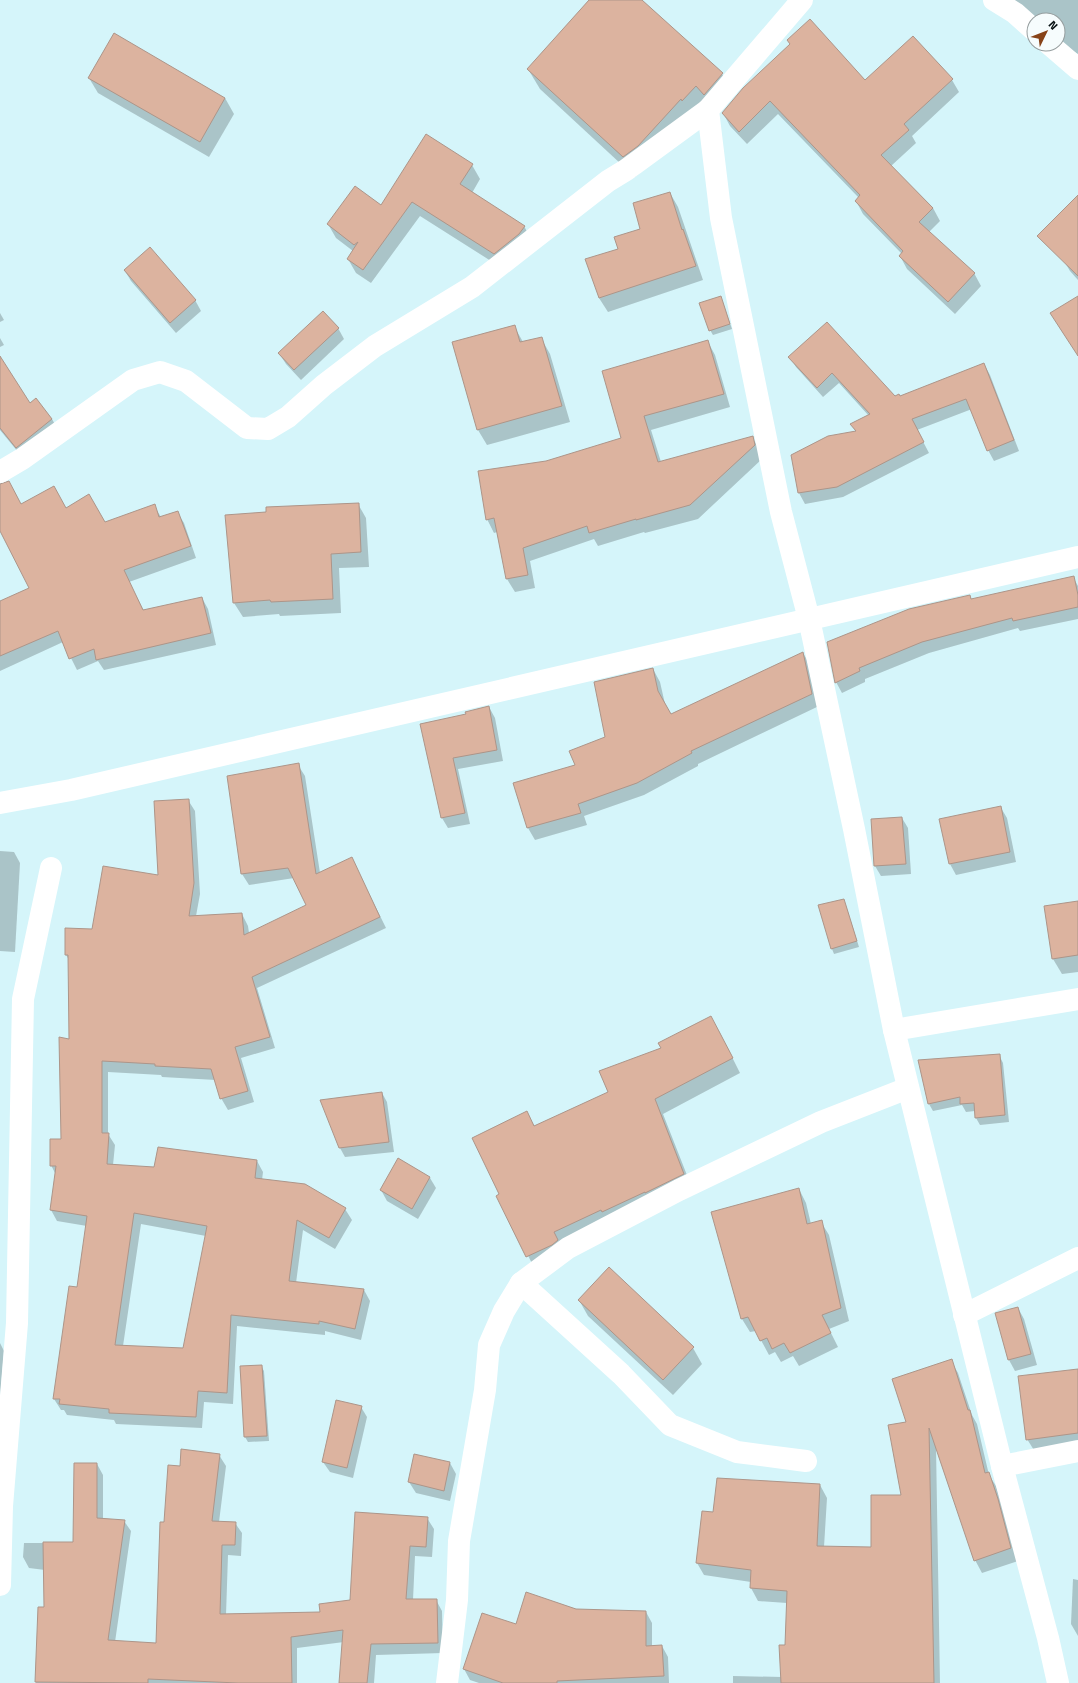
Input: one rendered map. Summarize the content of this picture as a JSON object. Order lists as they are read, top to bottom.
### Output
{
  "north": "top right"
}
